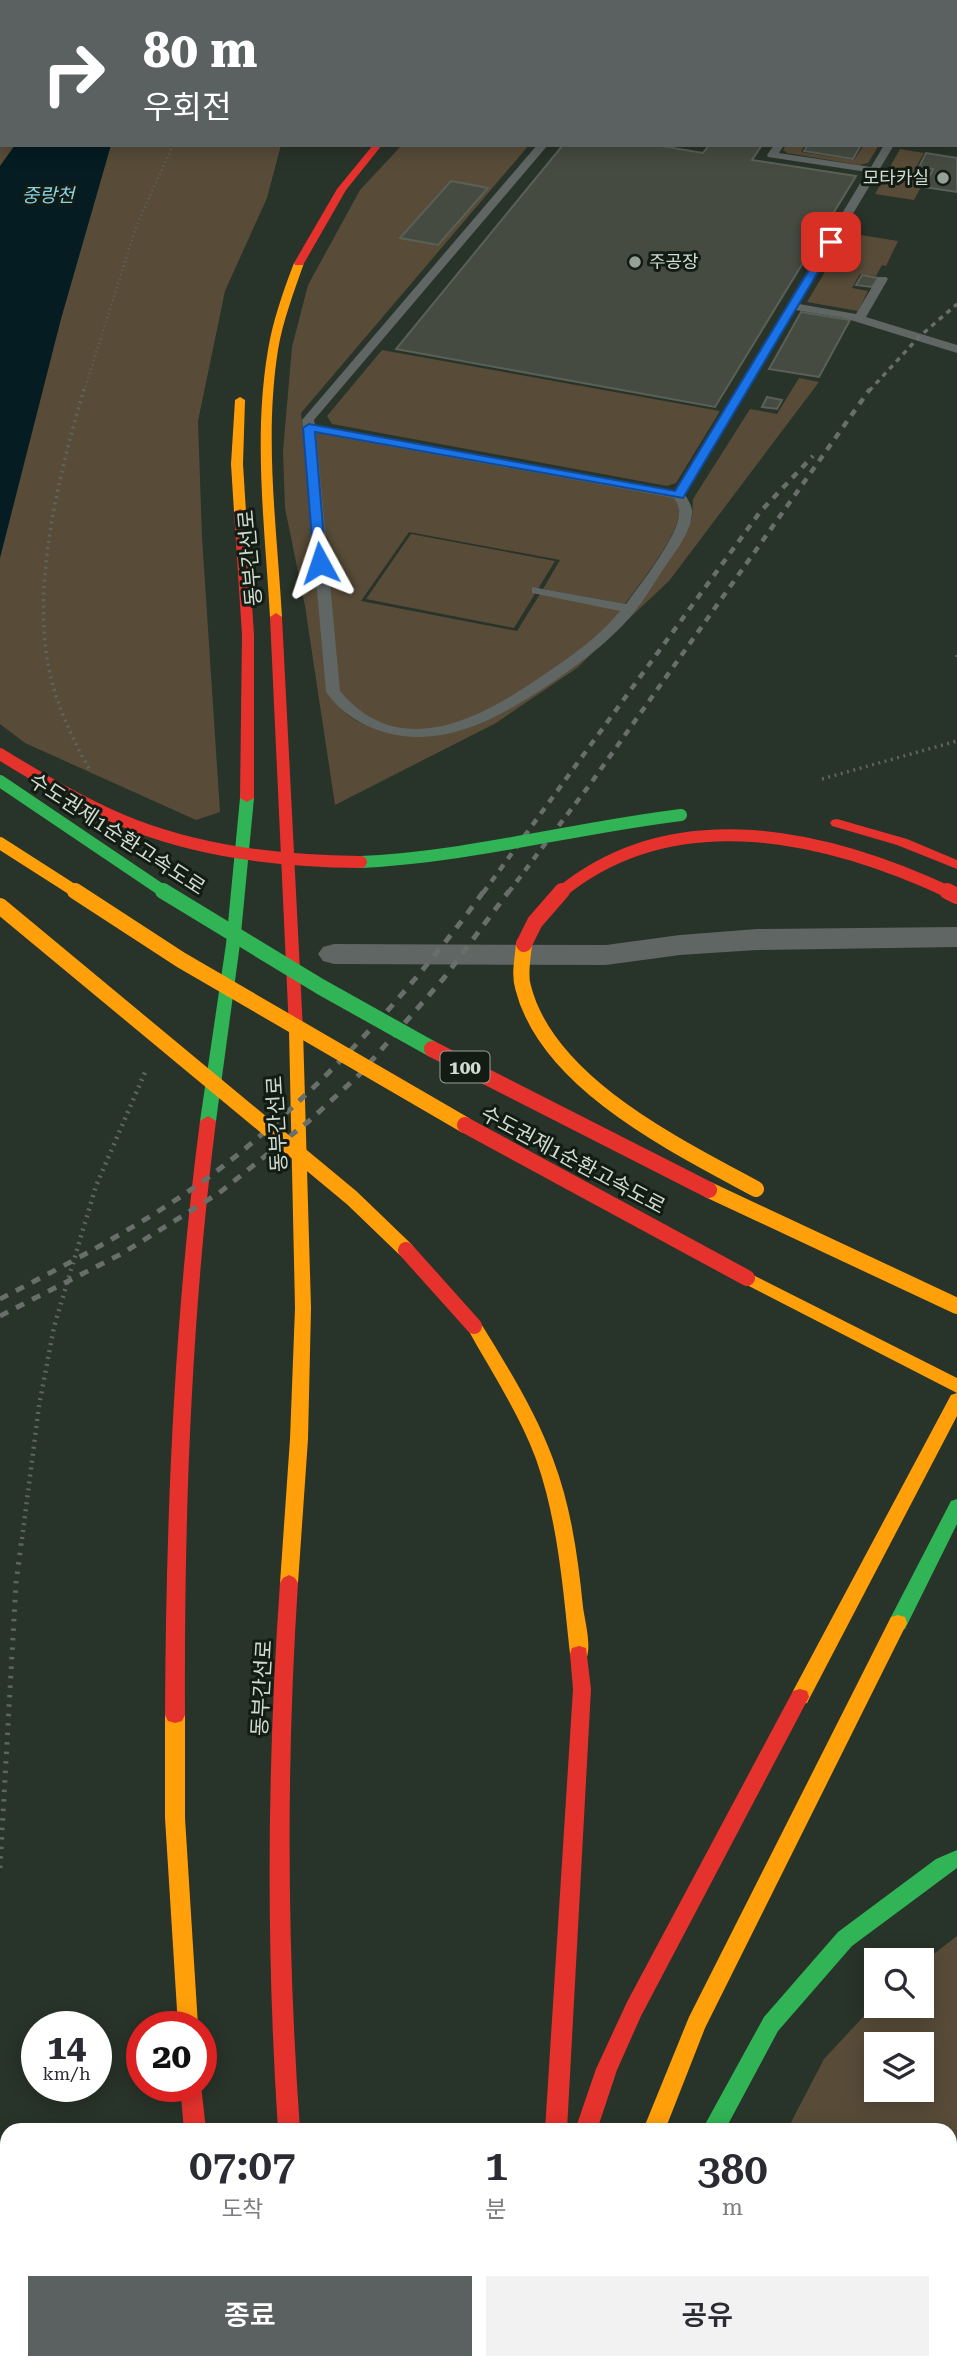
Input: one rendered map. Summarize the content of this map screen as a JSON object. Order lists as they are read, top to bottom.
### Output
{
  "streets": {
    "highway": ["동부간선로", "수도권제1순환고속도로", "100"]
  },
  "water": ["중랑천"],
  "places": ["모타카실", "주공장"],
  "page": {
    "turn": ["80 m", "우회전"],
    "speed": "14 km/h",
    "limit": "20",
    "eta": [
      "07:07",
      "도착",
      "1",
      "분",
      "380",
      "m"
    ],
    "buttons": ["종료", "공유"]
  }
}
